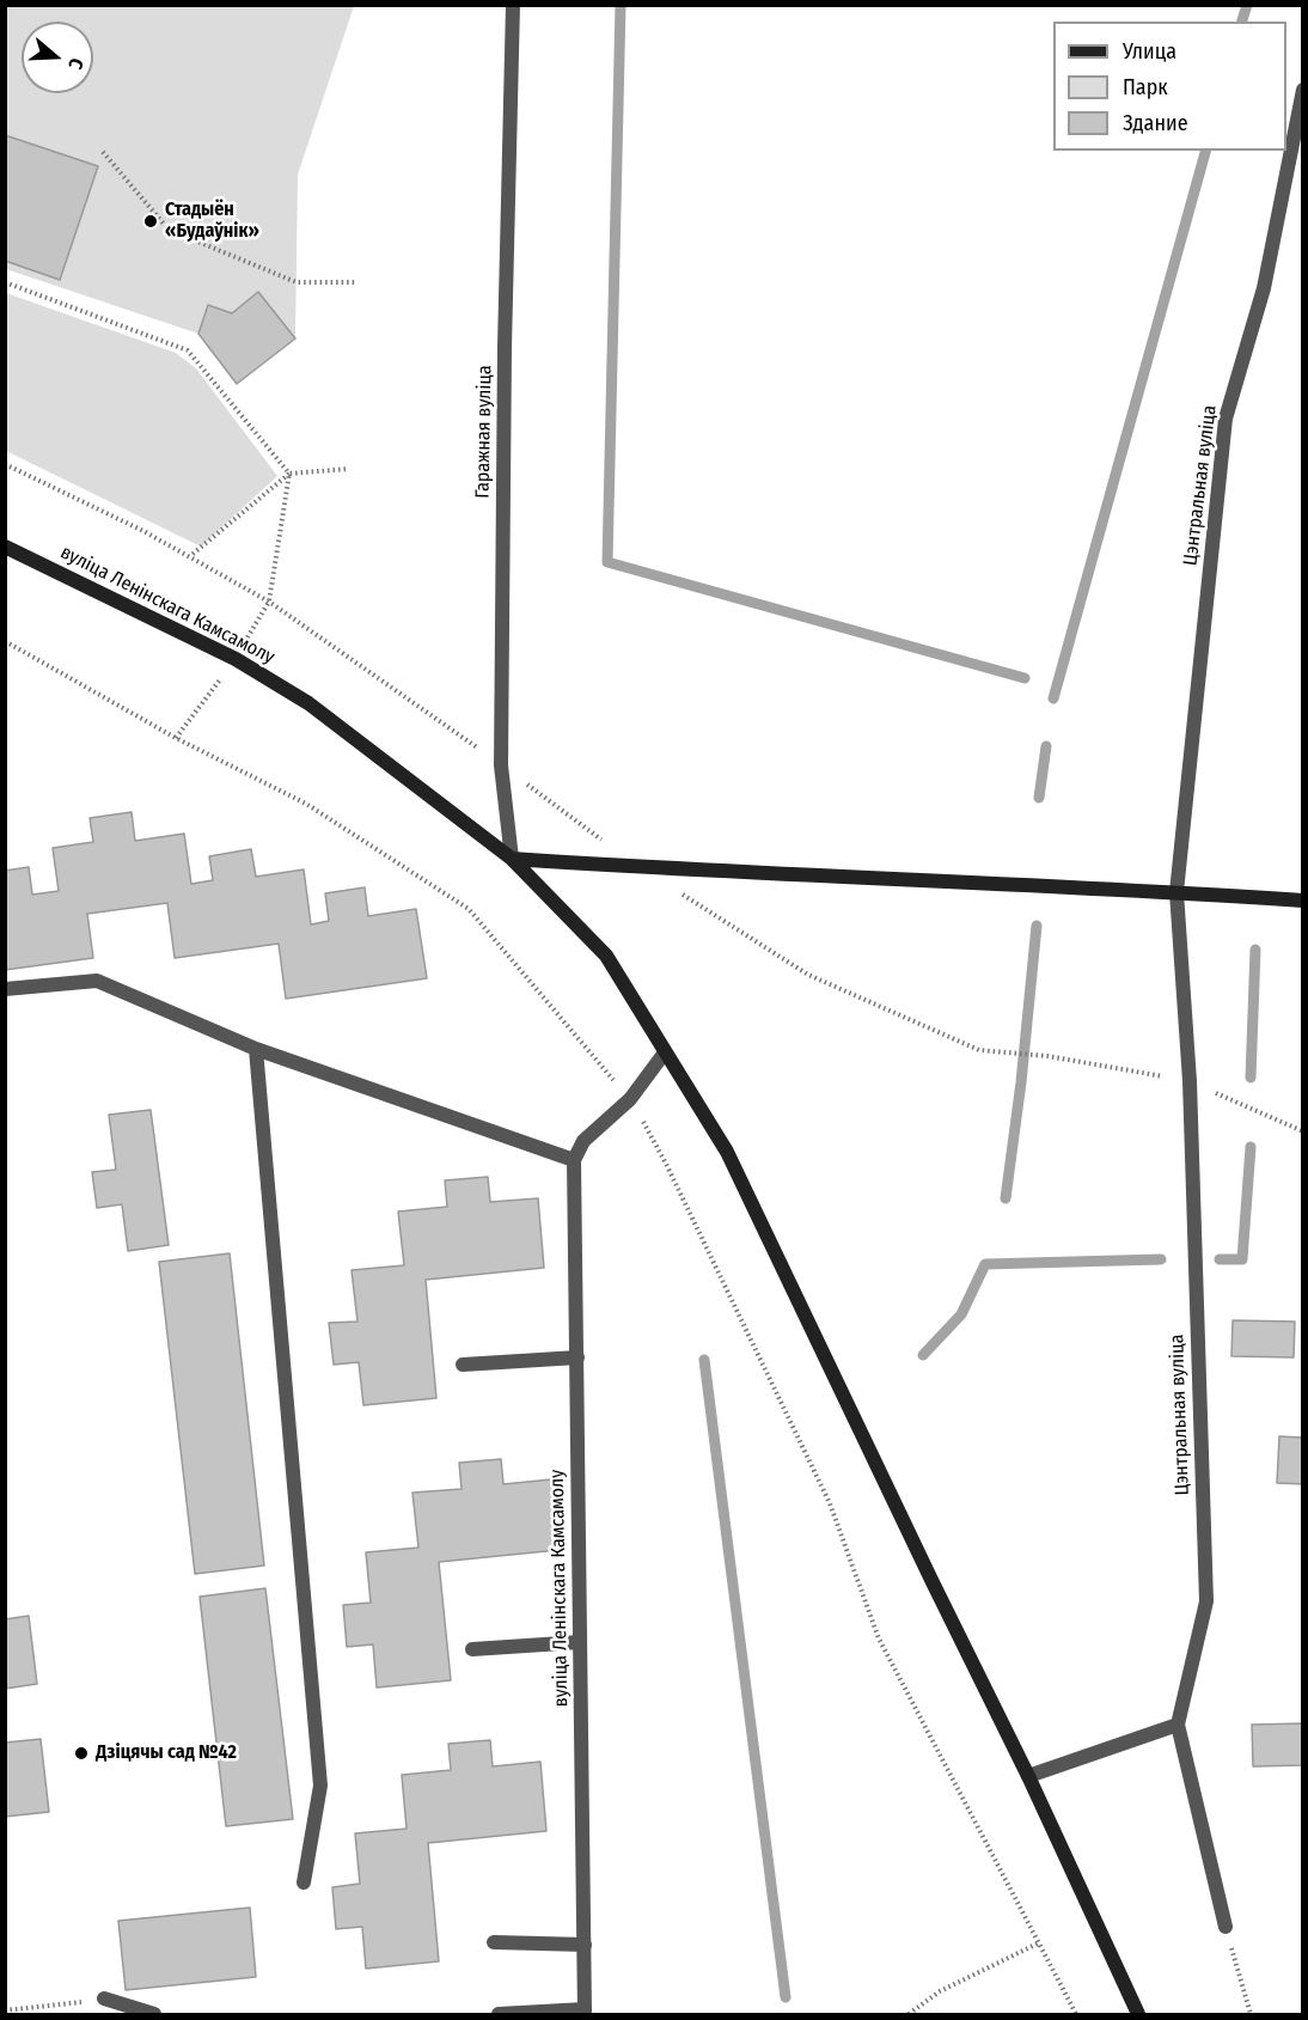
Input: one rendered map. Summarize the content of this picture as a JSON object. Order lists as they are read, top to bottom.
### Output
{
  "streets": {
    "main road": ["вуліца Ленінскага Камсамолу"],
    "street": ["Гаражная вуліца", "Цэнтральная вуліца"]
  },
  "crossings": [
    ["Гаражная вуліца", "вуліца Ленінскага Камсамолу"]
  ],
  "places": ["Стадыён «Будаўнік»", "Дзіцячы сад №42"],
  "legend": ["Улица", "Парк", "Здание"],
  "north": "right"
}
